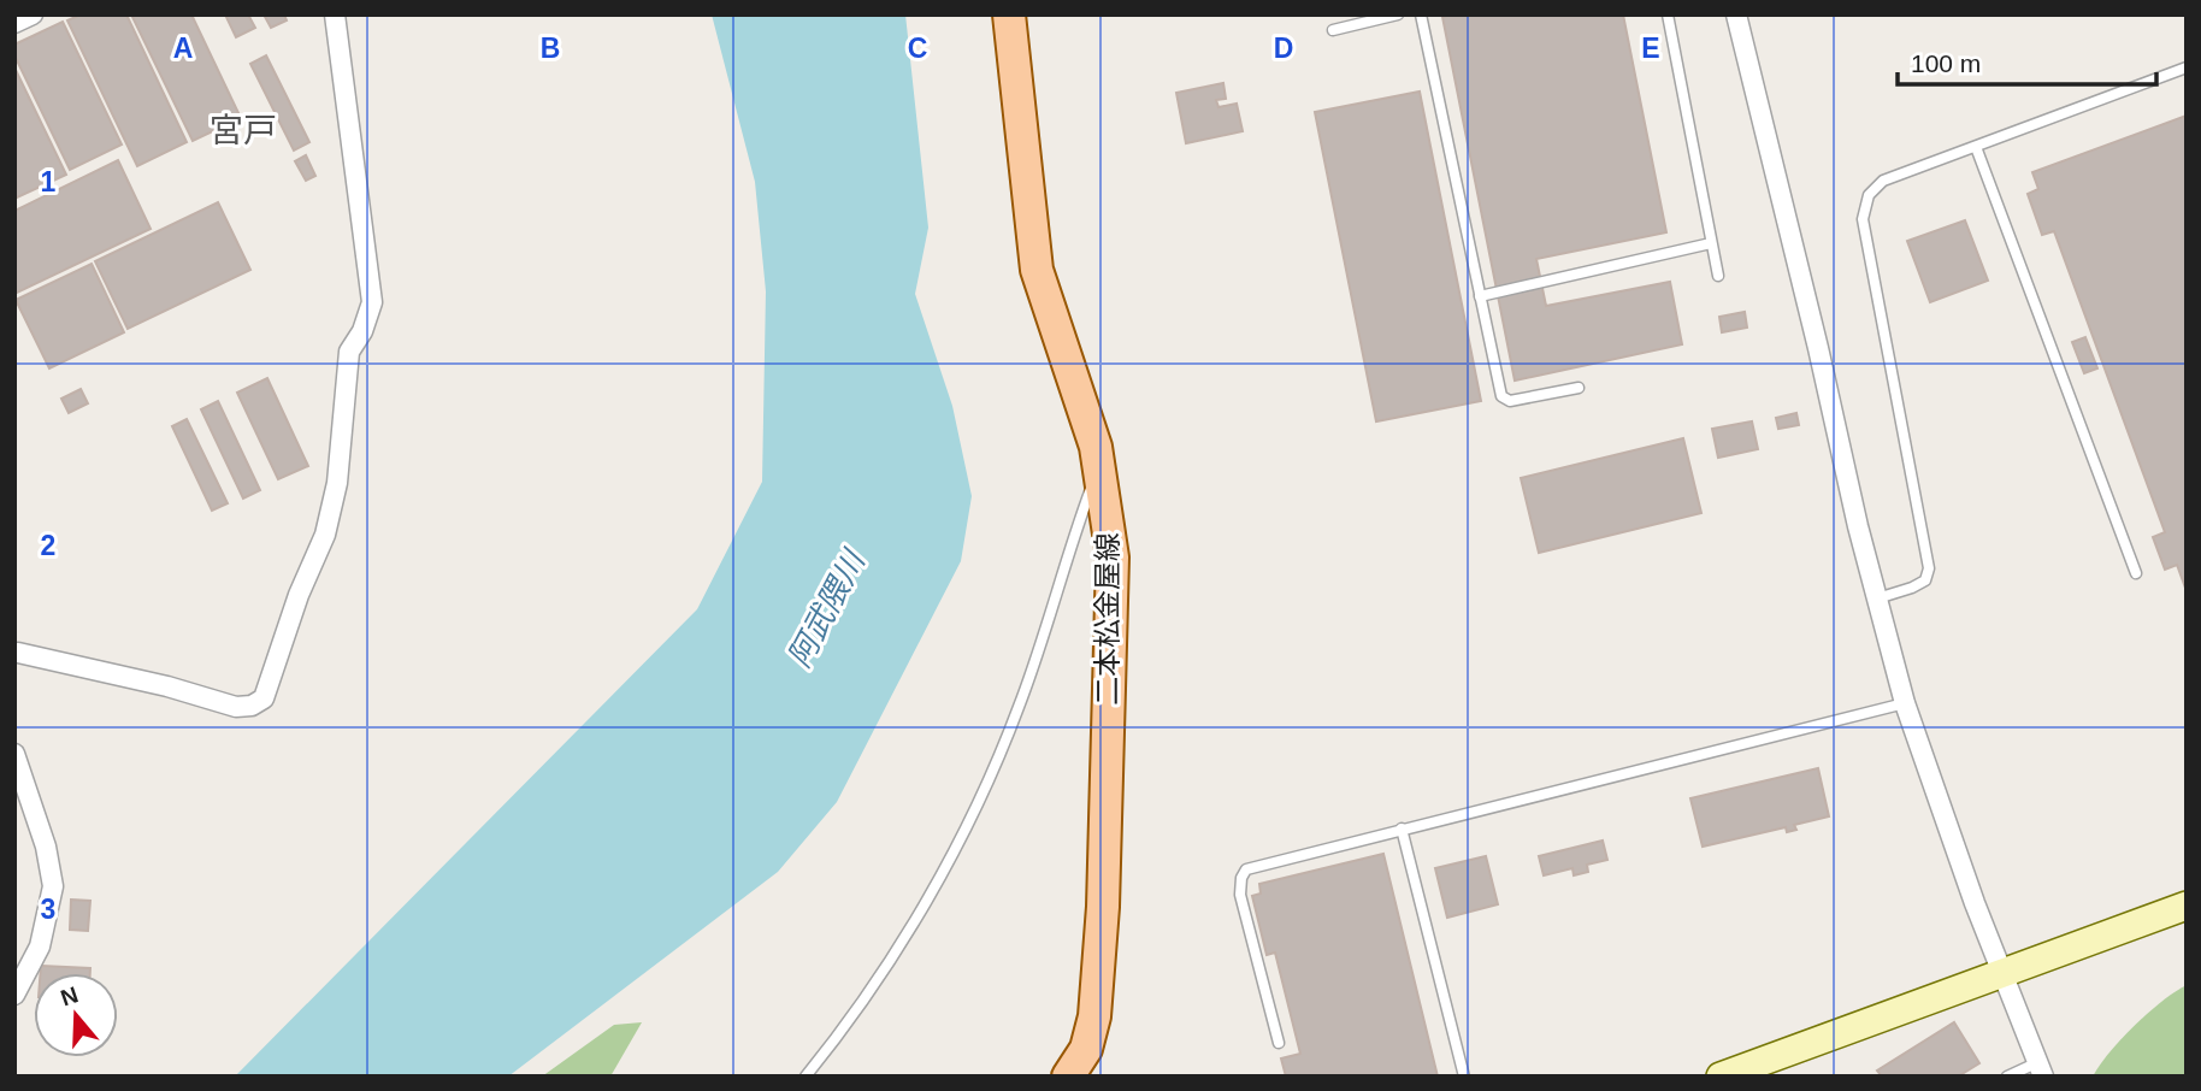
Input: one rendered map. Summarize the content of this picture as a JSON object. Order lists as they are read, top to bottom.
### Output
{
  "streets": {
    "main road": ["二本松金屋線"]
  },
  "districts": ["宮戸"],
  "water": ["阿武隈川"],
  "scale_bar": "100 m",
  "north": "top",
  "grid": {
    "columns": [
      "A",
      "B",
      "C",
      "D",
      "E"
    ],
    "rows": ["1", "2", "3"]
  }
}
